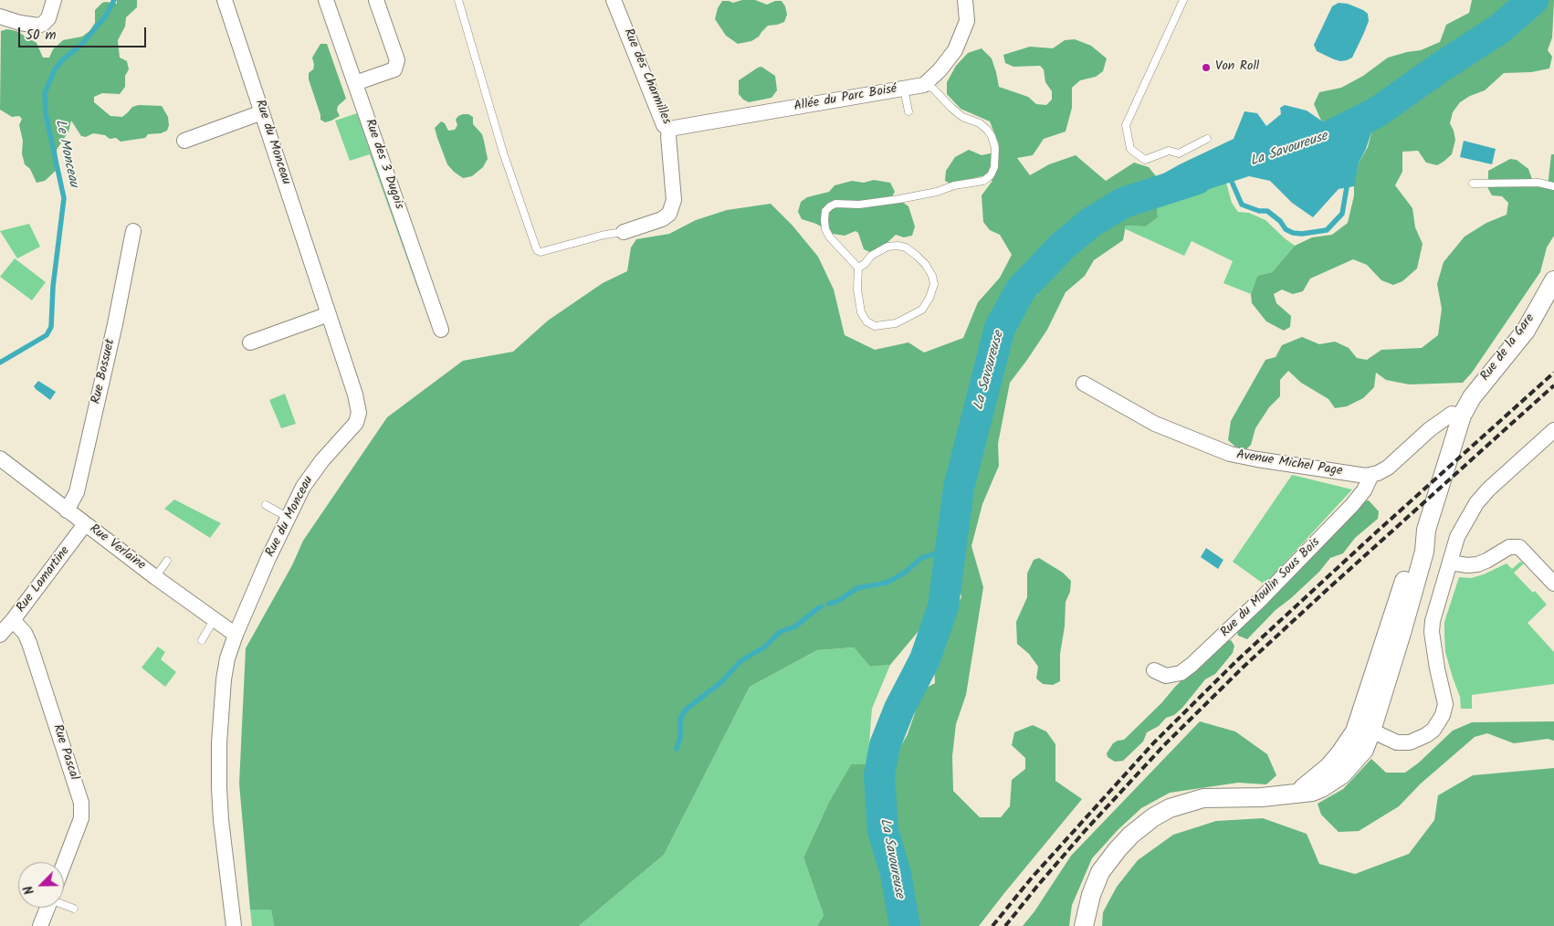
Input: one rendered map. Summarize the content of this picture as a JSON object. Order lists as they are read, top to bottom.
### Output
{
  "streets": {
    "street": [
      "Rue des Charmilles",
      "Allée du Parc Boisé",
      "Rue du Monceau",
      "Rue des 3 Dugois",
      "Rue de la Gare",
      "Rue Bossuet",
      "Avenue Michel Page",
      "Rue Verlaine",
      "Rue Lamartine",
      "Rue du Moulin Sous Bois",
      "Rue Pascal"
    ]
  },
  "crossings": [
    ["Rue des Charmilles", "Allée du Parc Boisé"],
    ["Rue du Monceau", "Rue Verlaine"],
    ["Rue Bossuet", "Rue Verlaine"],
    ["Avenue Michel Page", "Rue du Moulin Sous Bois"],
    ["Rue Verlaine", "Rue Lamartine"],
    ["Rue Lamartine", "Rue Pascal"]
  ],
  "water": ["La Savoureuse", "Le Monceau"],
  "places": ["Von Roll"],
  "scale_bar": "50 m",
  "north": "bottom left"
}
